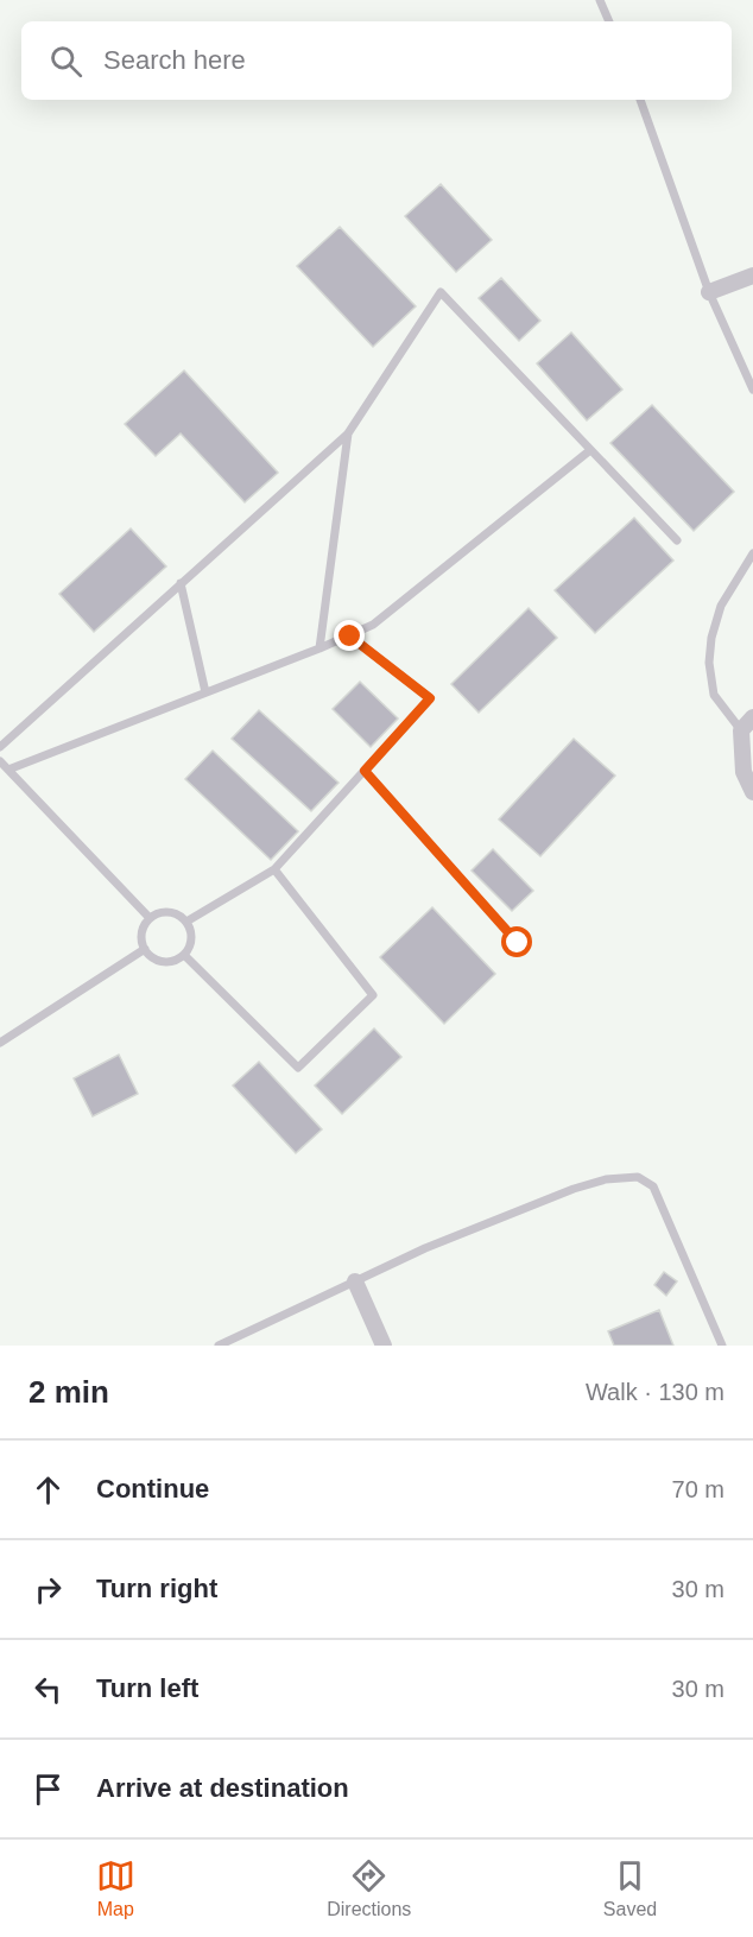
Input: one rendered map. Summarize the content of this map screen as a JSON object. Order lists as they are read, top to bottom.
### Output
{
  "page": {
    "search": "Search here",
    "heading": ["2 min", "Walk · 130 m"],
    "list": [
      ["Continue", "70 m"],
      ["Turn right", "30 m"],
      ["Turn left", "30 m"],
      "Arrive at destination"
    ],
    "nav": ["Map", "Directions", "Saved"]
  }
}
